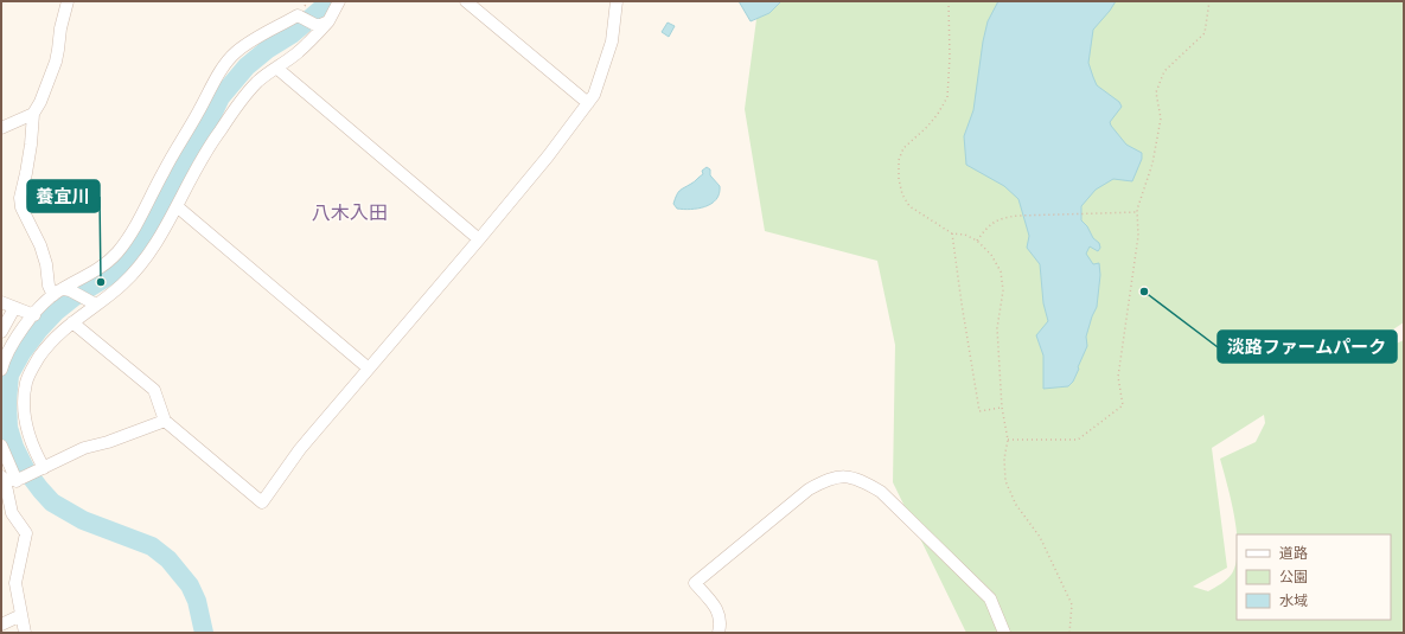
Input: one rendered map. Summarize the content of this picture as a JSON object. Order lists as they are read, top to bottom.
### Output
{
  "districts": ["八木入田"],
  "places": ["養宜川", "淡路ファームパーク"],
  "legend": ["道路", "公園", "水域"]
}
